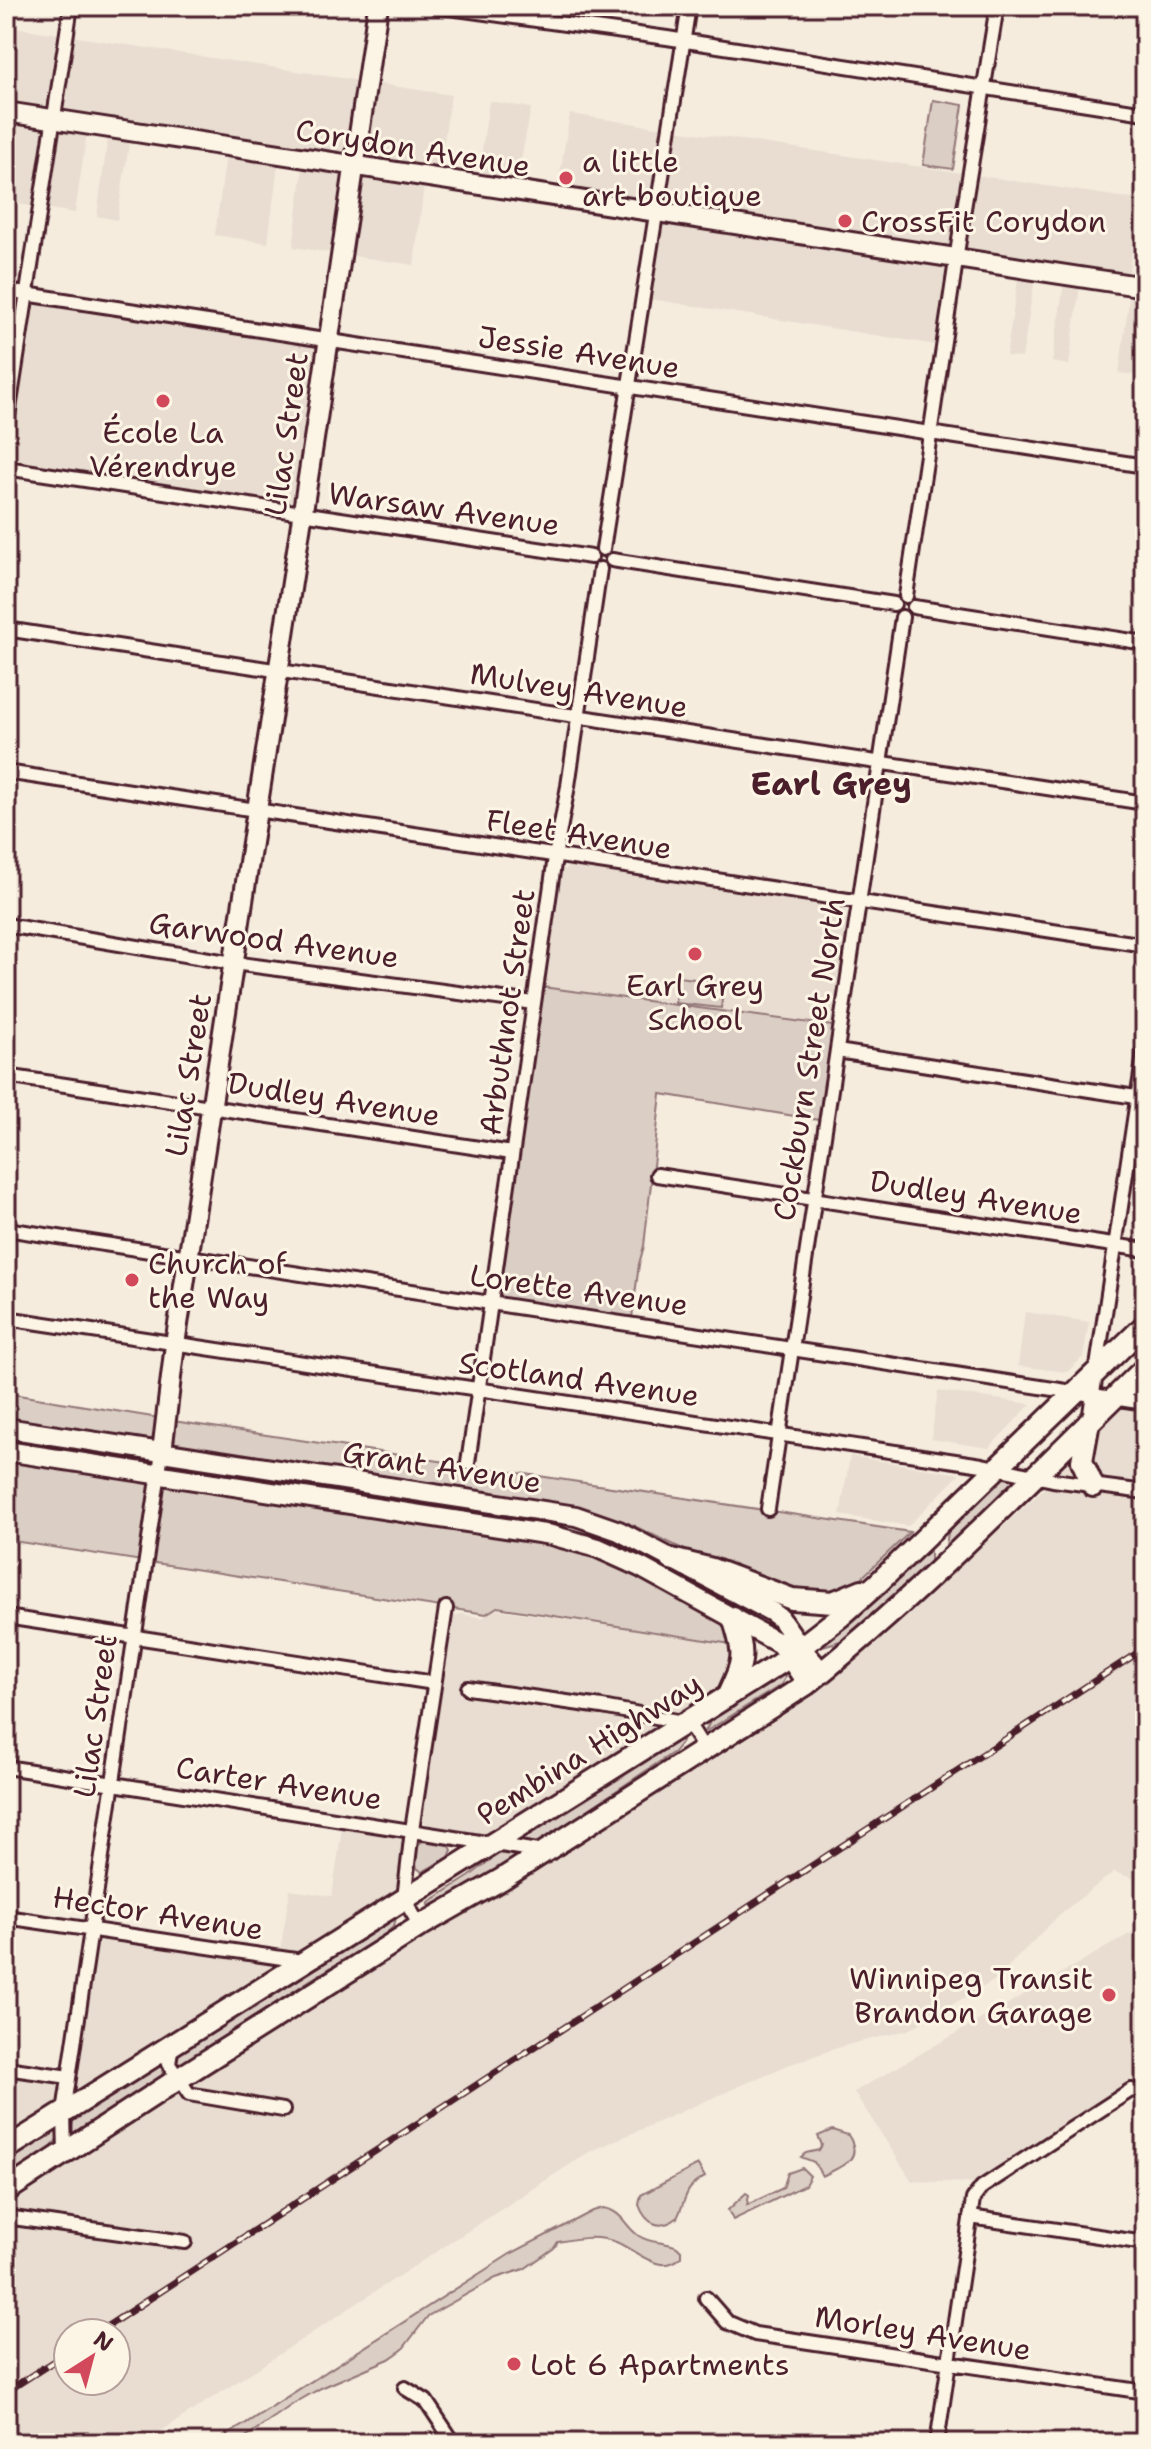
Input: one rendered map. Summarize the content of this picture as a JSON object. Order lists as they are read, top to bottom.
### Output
{
  "streets": {
    "main road": [
      "Corydon Avenue",
      "Lilac Street",
      "Grant Avenue",
      "Pembina Highway"
    ],
    "street": [
      "Jessie Avenue",
      "Warsaw Avenue",
      "Mulvey Avenue",
      "Fleet Avenue",
      "Garwood Avenue",
      "Arbuthnot Street",
      "Cockburn Street North",
      "Dudley Avenue",
      "Lorette Avenue",
      "Scotland Avenue",
      "Carter Avenue",
      "Hector Avenue",
      "Morley Avenue"
    ]
  },
  "crossings": [
    ["Corydon Avenue", "Lilac Street"],
    ["Jessie Avenue", "Lilac Street"],
    ["Lilac Street", "Warsaw Avenue"],
    ["Lilac Street", "Mulvey Avenue"],
    ["Lilac Street", "Fleet Avenue"],
    ["Lilac Street", "Garwood Avenue"],
    ["Lilac Street", "Dudley Avenue"],
    ["Lilac Street", "Lorette Avenue"],
    ["Lilac Street", "Scotland Avenue"],
    ["Lilac Street", "Grant Avenue"],
    ["Lilac Street", "Pembina Highway"],
    ["Lilac Street", "Carter Avenue"],
    ["Lilac Street", "Hector Avenue"],
    ["Warsaw Avenue", "Arbuthnot Street"],
    ["Mulvey Avenue", "Arbuthnot Street"],
    ["Mulvey Avenue", "Cockburn Street North"],
    ["Fleet Avenue", "Arbuthnot Street"],
    ["Fleet Avenue", "Cockburn Street North"],
    ["Garwood Avenue", "Arbuthnot Street"],
    ["Arbuthnot Street", "Dudley Avenue"],
    ["Arbuthnot Street", "Lorette Avenue"],
    ["Arbuthnot Street", "Scotland Avenue"],
    ["Cockburn Street North", "Dudley Avenue"],
    ["Cockburn Street North", "Lorette Avenue"],
    ["Cockburn Street North", "Scotland Avenue"],
    ["Lorette Avenue", "Pembina Highway"],
    ["Scotland Avenue", "Pembina Highway"],
    ["Grant Avenue", "Pembina Highway"],
    ["Pembina Highway", "Carter Avenue"],
    ["Pembina Highway", "Hector Avenue"]
  ],
  "districts": ["Earl Grey"],
  "places": [
    "a little art boutique",
    "CrossFit Corydon",
    "École La Vérendrye",
    "Earl Grey School",
    "Church of the Way",
    "Winnipeg Transit Brandon Garage",
    "Lot 6 Apartments"
  ],
  "north": "top right"
}
